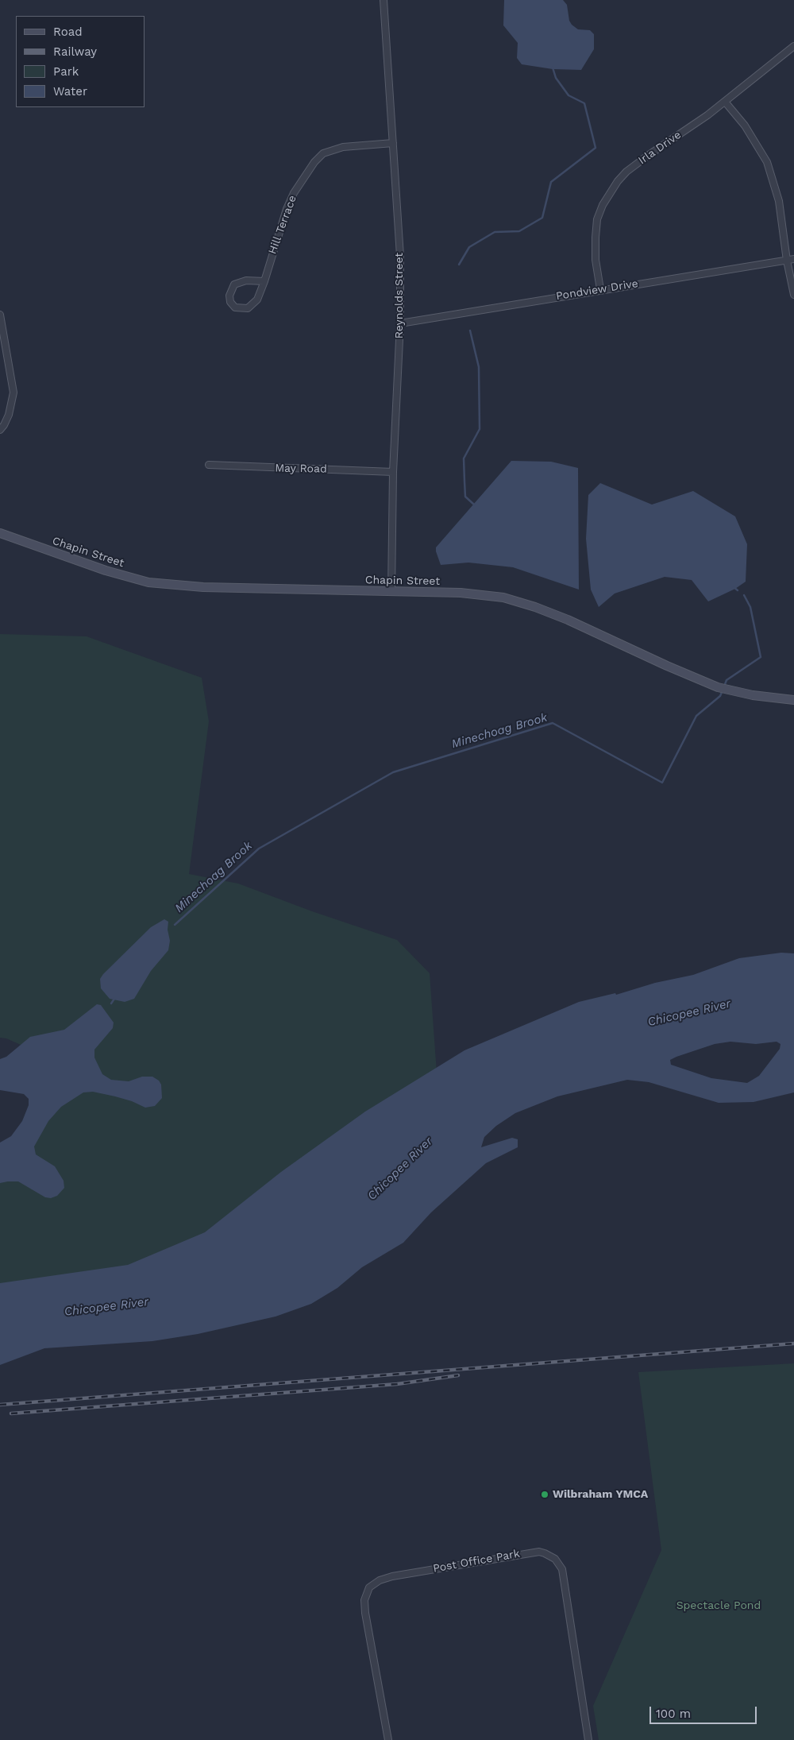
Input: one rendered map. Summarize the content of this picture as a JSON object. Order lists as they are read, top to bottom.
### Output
{
  "streets": {
    "main road": ["Chapin Street"],
    "street": [
      "Irla Drive",
      "Hill Terrace",
      "Pondview Drive",
      "Reynolds Street",
      "May Road",
      "Post Office Park"
    ]
  },
  "crossings": [
    ["Irla Drive", "Pondview Drive"],
    ["Hill Terrace", "Reynolds Street"],
    ["Pondview Drive", "Reynolds Street"],
    ["Reynolds Street", "May Road"],
    ["Reynolds Street", "Chapin Street"]
  ],
  "water": ["Minechoag Brook", "Chicopee River"],
  "parks": ["Spectacle Pond"],
  "places": ["Wilbraham YMCA"],
  "legend": [
    "Road",
    "Railway",
    "Park",
    "Water"
  ],
  "scale_bar": "100 m"
}
